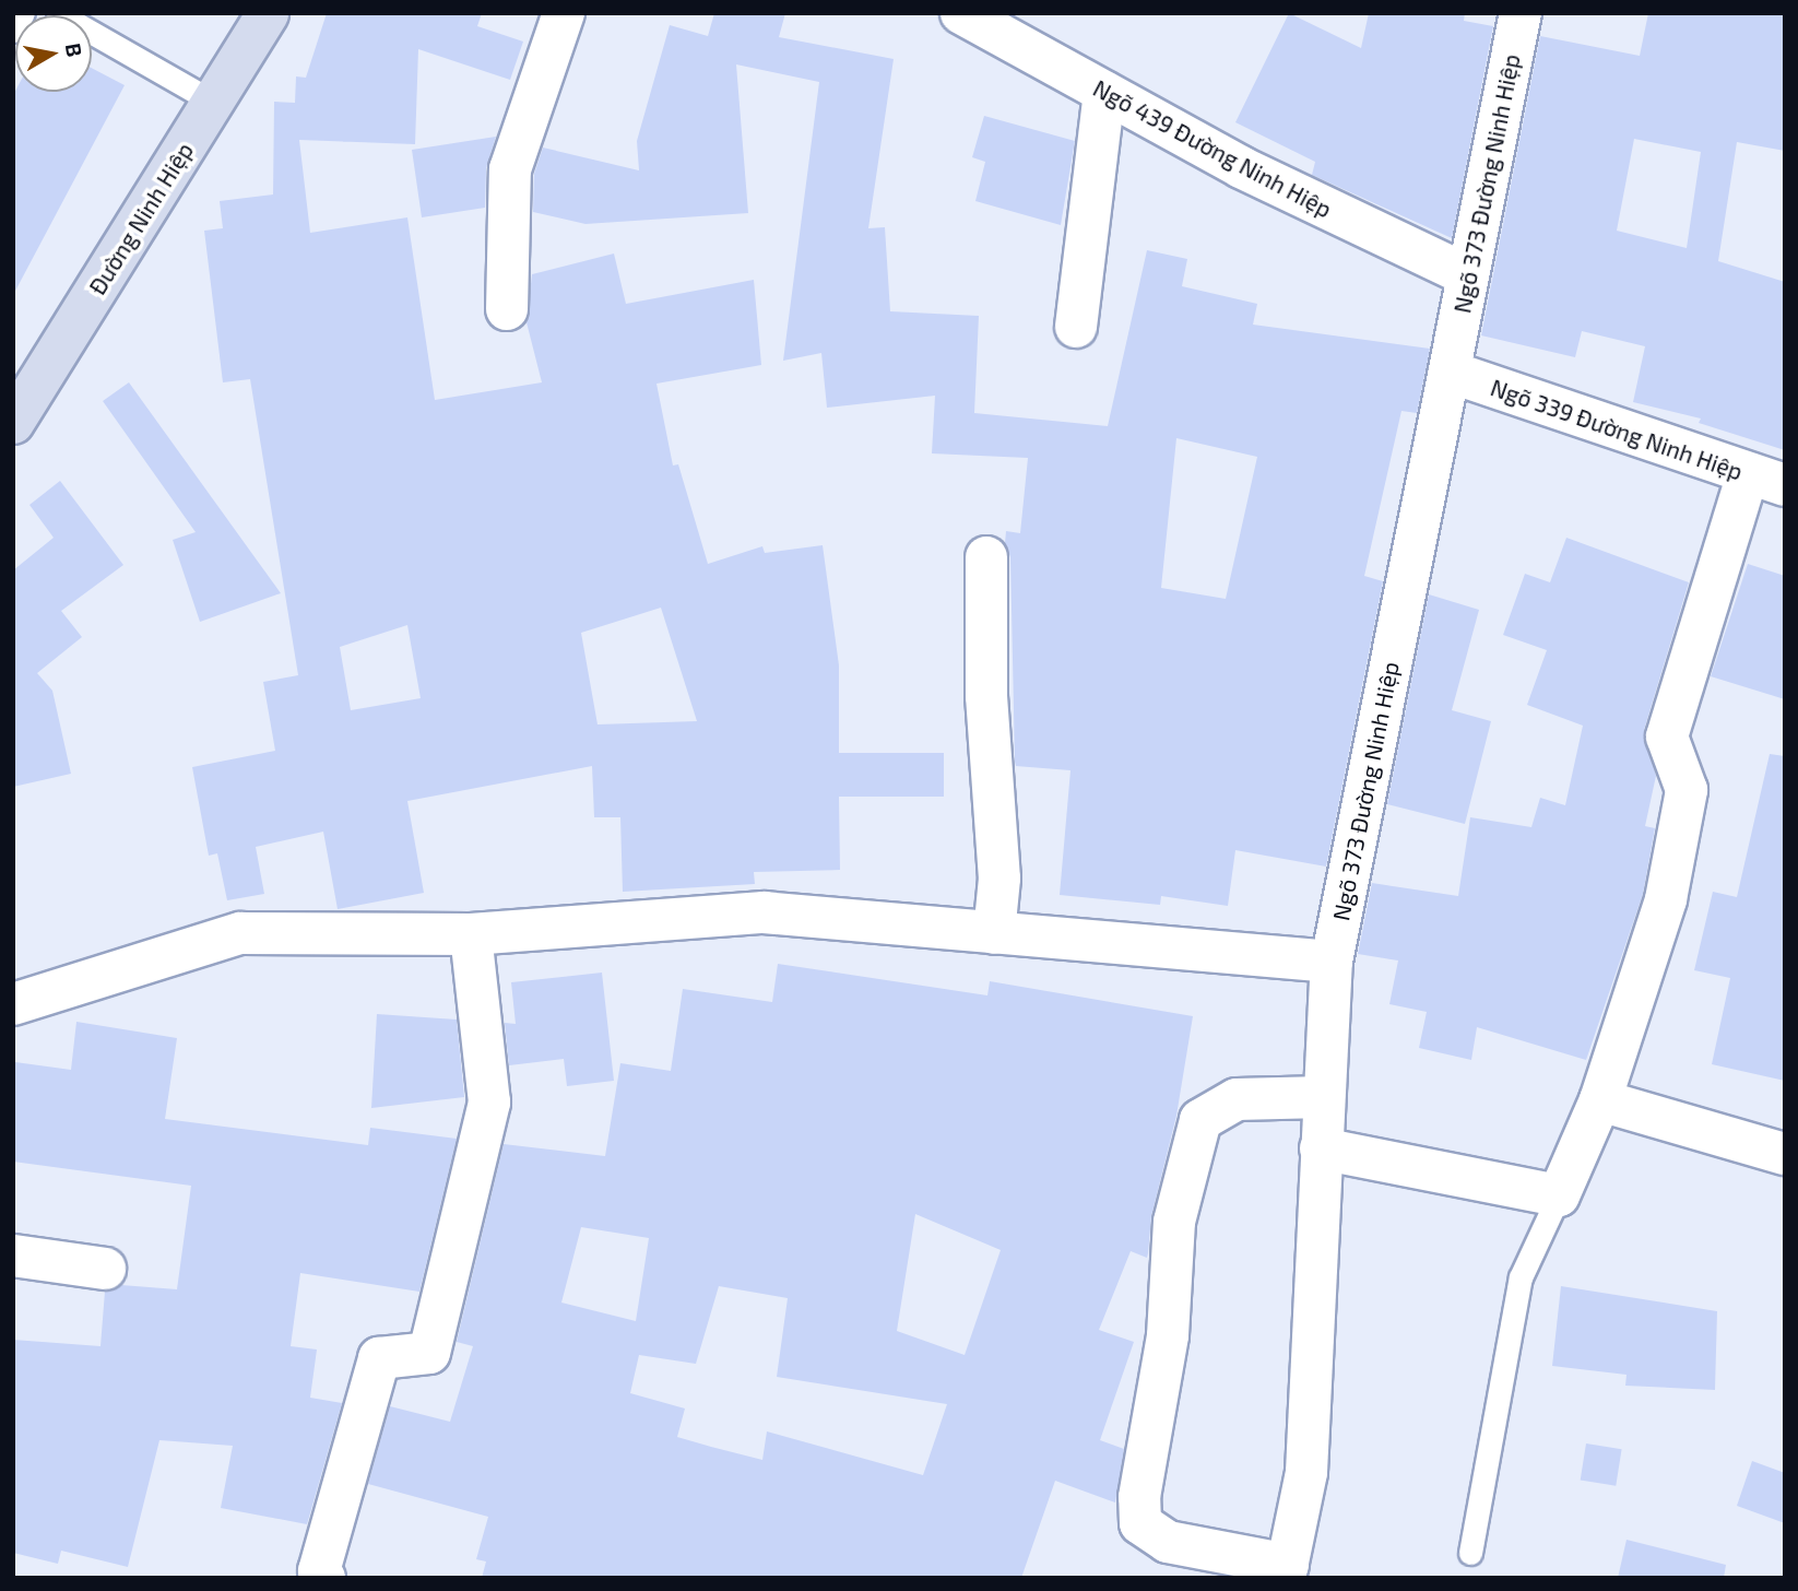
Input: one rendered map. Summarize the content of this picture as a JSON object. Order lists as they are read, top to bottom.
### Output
{
  "streets": {
    "main road": ["Đường Ninh Hiệp"],
    "street": ["Ngõ 439 Đường Ninh Hiệp", "Ngõ 373 Đường Ninh Hiệp", "Ngõ 339 Đường Ninh Hiệp"]
  },
  "crossings": [
    ["Ngõ 439 Đường Ninh Hiệp", "Ngõ 373 Đường Ninh Hiệp"],
    ["Ngõ 373 Đường Ninh Hiệp", "Ngõ 339 Đường Ninh Hiệp"]
  ],
  "north": "right"
}
